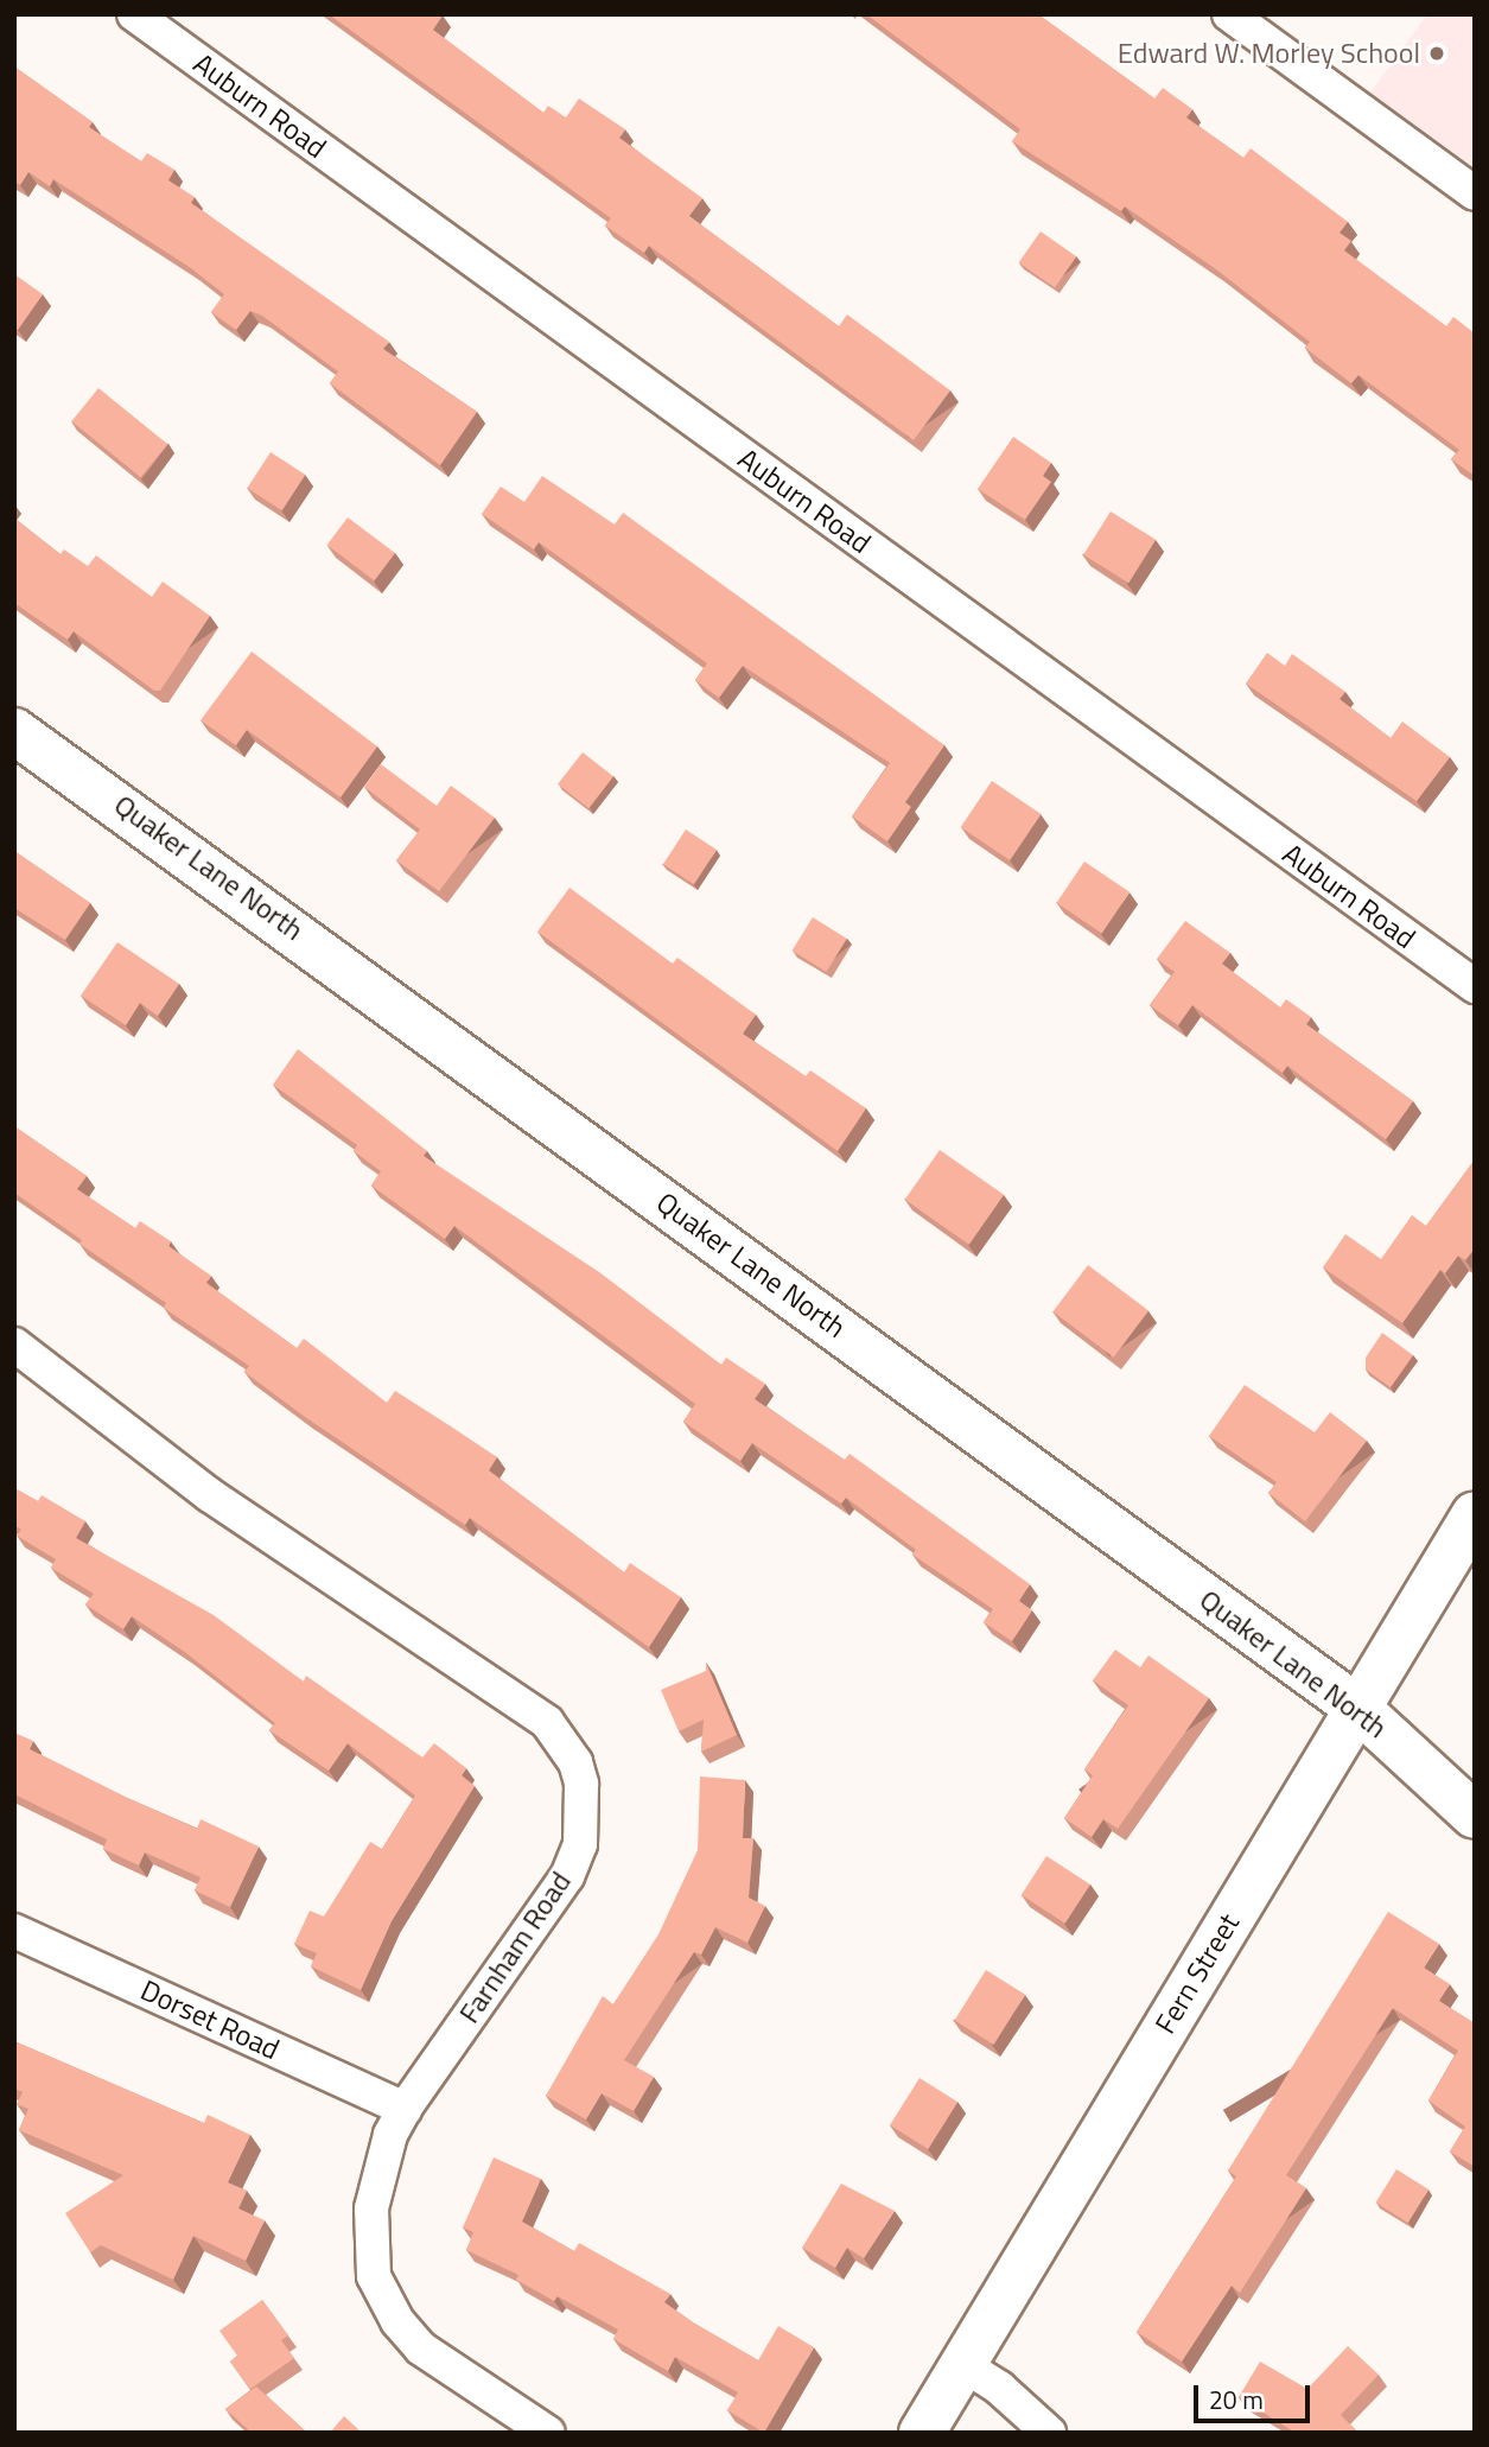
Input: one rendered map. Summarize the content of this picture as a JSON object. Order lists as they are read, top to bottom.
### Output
{
  "streets": {
    "street": [
      "Auburn Road",
      "Quaker Lane North",
      "Farnham Road",
      "Fern Street",
      "Dorset Road"
    ]
  },
  "crossings": [
    ["Quaker Lane North", "Fern Street"],
    ["Farnham Road", "Dorset Road"]
  ],
  "places": ["Edward W. Morley School"],
  "scale_bar": "20 m"
}
